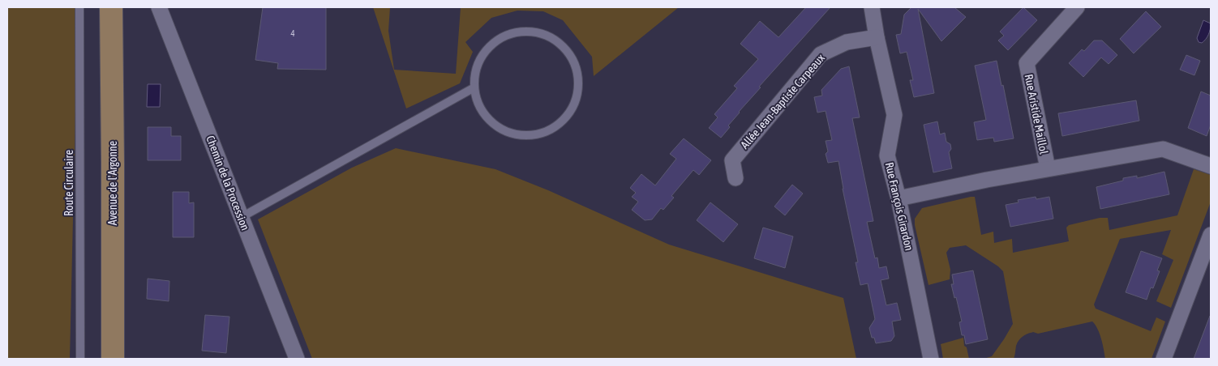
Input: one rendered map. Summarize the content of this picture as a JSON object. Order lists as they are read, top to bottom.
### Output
{
  "streets": {
    "main road": ["Avenue de l'Argonne"],
    "street": [
      "Allée Jean-Baptiste Carpeaux",
      "Rue Aristide Maillol",
      "Chemin de la Procession",
      "Rue François Girardon"
    ],
    "lane": ["Route Circulaire"]
  },
  "crossings": [
    ["Allée Jean-Baptiste Carpeaux", "Rue François Girardon"],
    ["Rue Aristide Maillol", "Rue François Girardon"]
  ],
  "house_numbers": ["4"]
}
